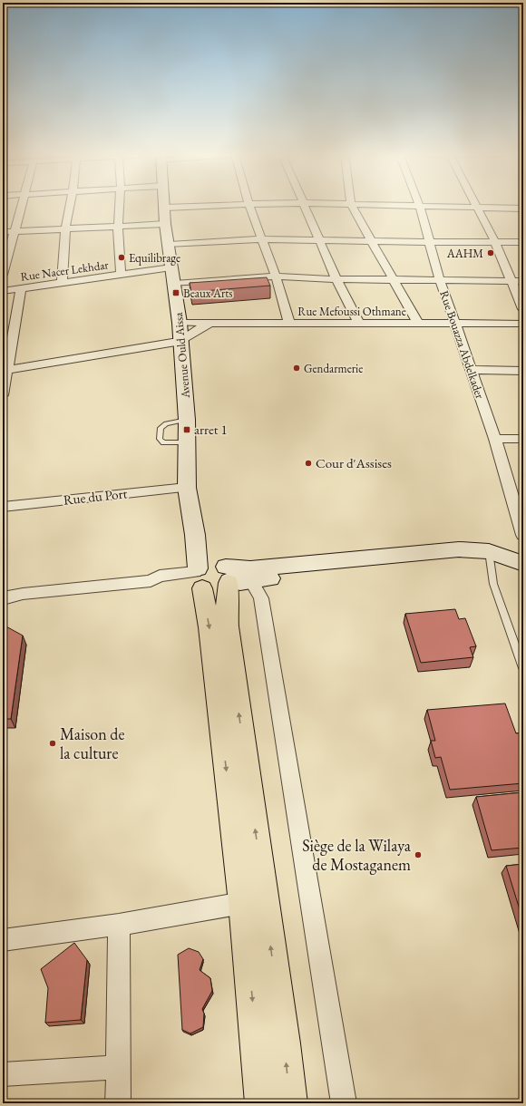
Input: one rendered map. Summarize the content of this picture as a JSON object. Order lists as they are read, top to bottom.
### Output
{
  "streets": {
    "main road": ["Avenue Ould Aissa"],
    "street": [
      "Rue Nacer Lekhdar",
      "Rue Mefoussi Othmane",
      "Rue Bouazza Abdelkader",
      "Rue du Port"
    ]
  },
  "crossings": [
    ["Rue Nacer Lekhdar", "Avenue Ould Aissa"],
    ["Rue Mefoussi Othmane", "Rue Bouazza Abdelkader"],
    ["Rue Mefoussi Othmane", "Avenue Ould Aissa"],
    ["Avenue Ould Aissa", "Rue du Port"]
  ],
  "places": {
    "other": [
      "AAHM",
      "Equilibrage",
      "Gendarmerie",
      "Cour d'Assises",
      "Maison de la culture",
      "Siège de la Wilaya de Mostaganem"
    ],
    "transit": ["Beaux Arts", "arret 1"]
  }
}
